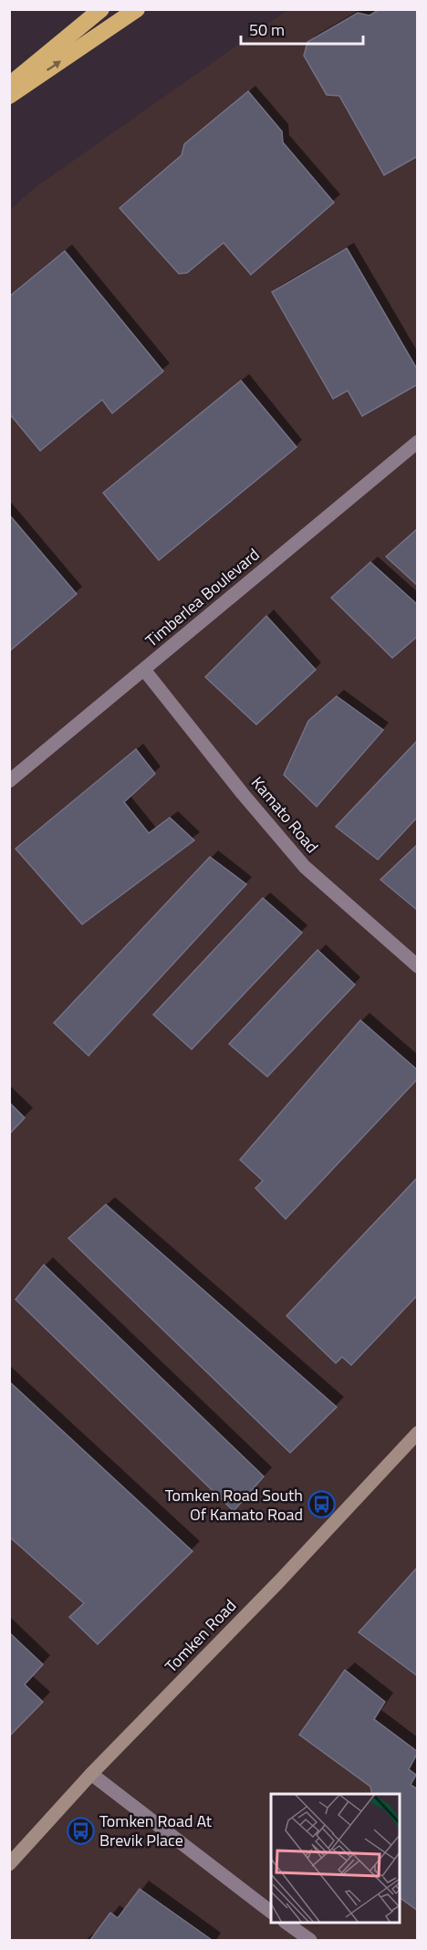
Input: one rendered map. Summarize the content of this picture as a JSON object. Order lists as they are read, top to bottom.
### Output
{
  "streets": {
    "main road": ["Tomken Road"],
    "street": ["Timberlea Boulevard", "Kamato Road"]
  },
  "crossings": [
    ["Timberlea Boulevard", "Kamato Road"]
  ],
  "places": {
    "bus stop": ["Tomken Road South Of Kamato Road", "Tomken Road At Brevik Place"]
  },
  "scale_bar": "50 m"
}
